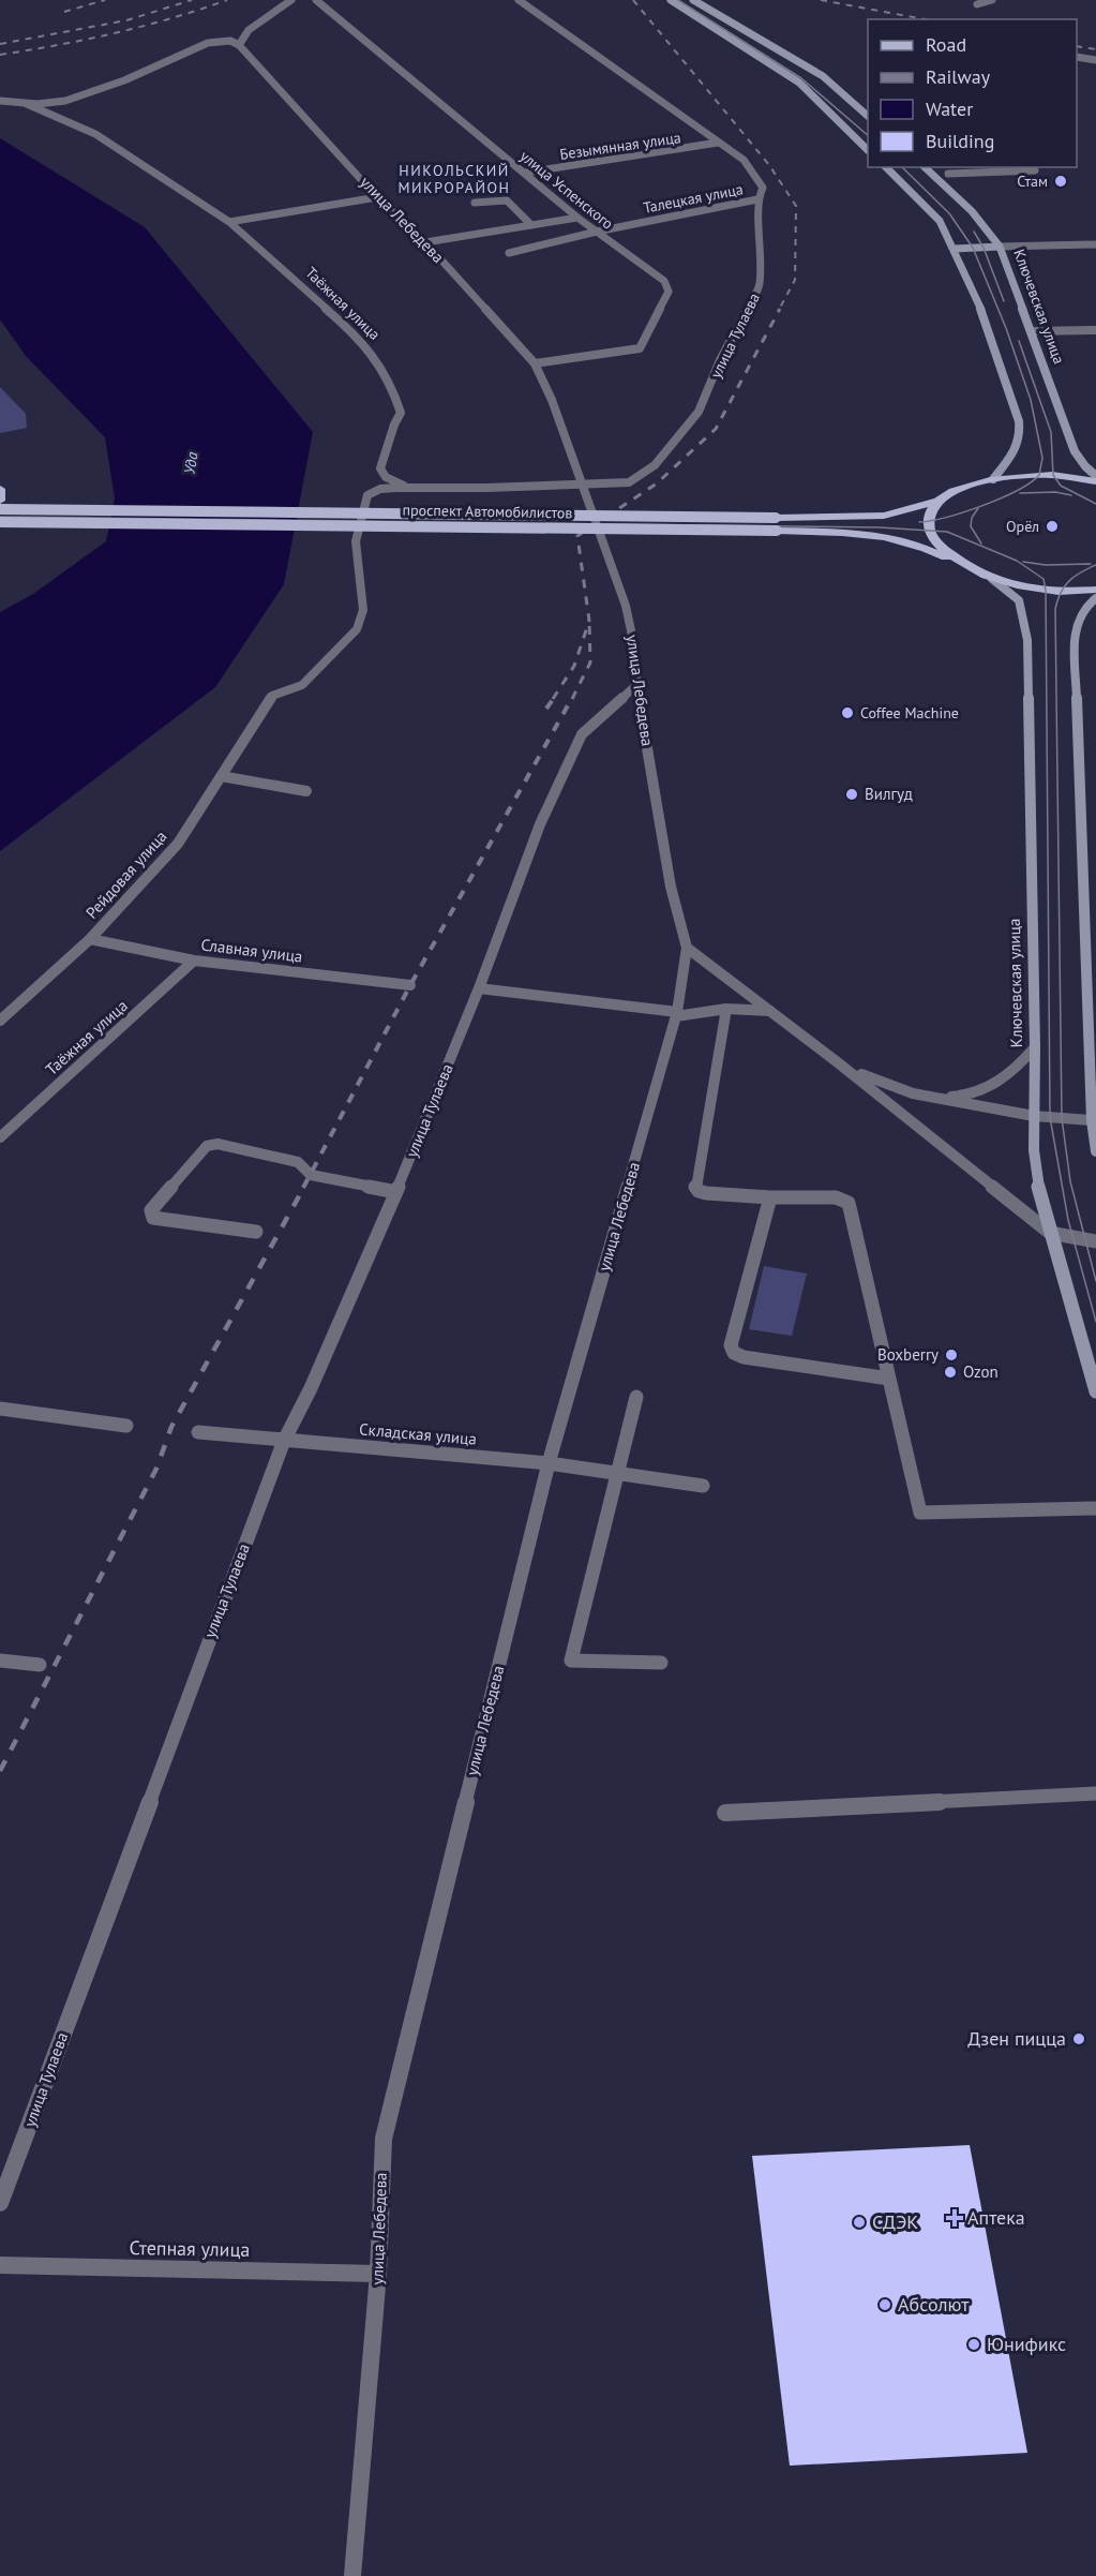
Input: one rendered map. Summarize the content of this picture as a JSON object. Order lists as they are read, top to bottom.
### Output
{
  "streets": {
    "main road": ["Ключевская улица", "проспект Автомобилистов"],
    "street": [
      "Безымянная улица",
      "улица Успенского",
      "Талецкая улица",
      "улица Лебедева",
      "Таёжная улица",
      "улица Тулаева",
      "Рейдовая улица",
      "Славная улица",
      "Складская улица",
      "Степная улица"
    ]
  },
  "crossings": [
    ["Безымянная улица", "улица Успенского"],
    ["Безымянная улица", "улица Тулаева"],
    ["улица Успенского", "Талецкая улица"],
    ["улица Успенского", "улица Лебедева"],
    ["Талецкая улица", "улица Тулаева"],
    ["улица Лебедева", "улица Тулаева"],
    ["улица Лебедева", "Складская улица"],
    ["улица Лебедева", "Степная улица"],
    ["Таёжная улица", "улица Тулаева"],
    ["Таёжная улица", "Славная улица"],
    ["улица Тулаева", "Рейдовая улица"],
    ["улица Тулаева", "Складская улица"],
    ["Рейдовая улица", "Славная улица"]
  ],
  "districts": ["НИКОЛЬСКИЙ МИКРОРАЙОН"],
  "water": ["Уда"],
  "places": {
    "other": [
      "Стам",
      "Орёл",
      "Coffee Machine",
      "Вилгуд",
      "Boxberry",
      "Ozon",
      "Дзен пицца",
      "СДЭК",
      "Абсолют",
      "Юнификс"
    ],
    "health": ["Аптека"]
  },
  "legend": [
    "Road",
    "Railway",
    "Water",
    "Building"
  ]
}
